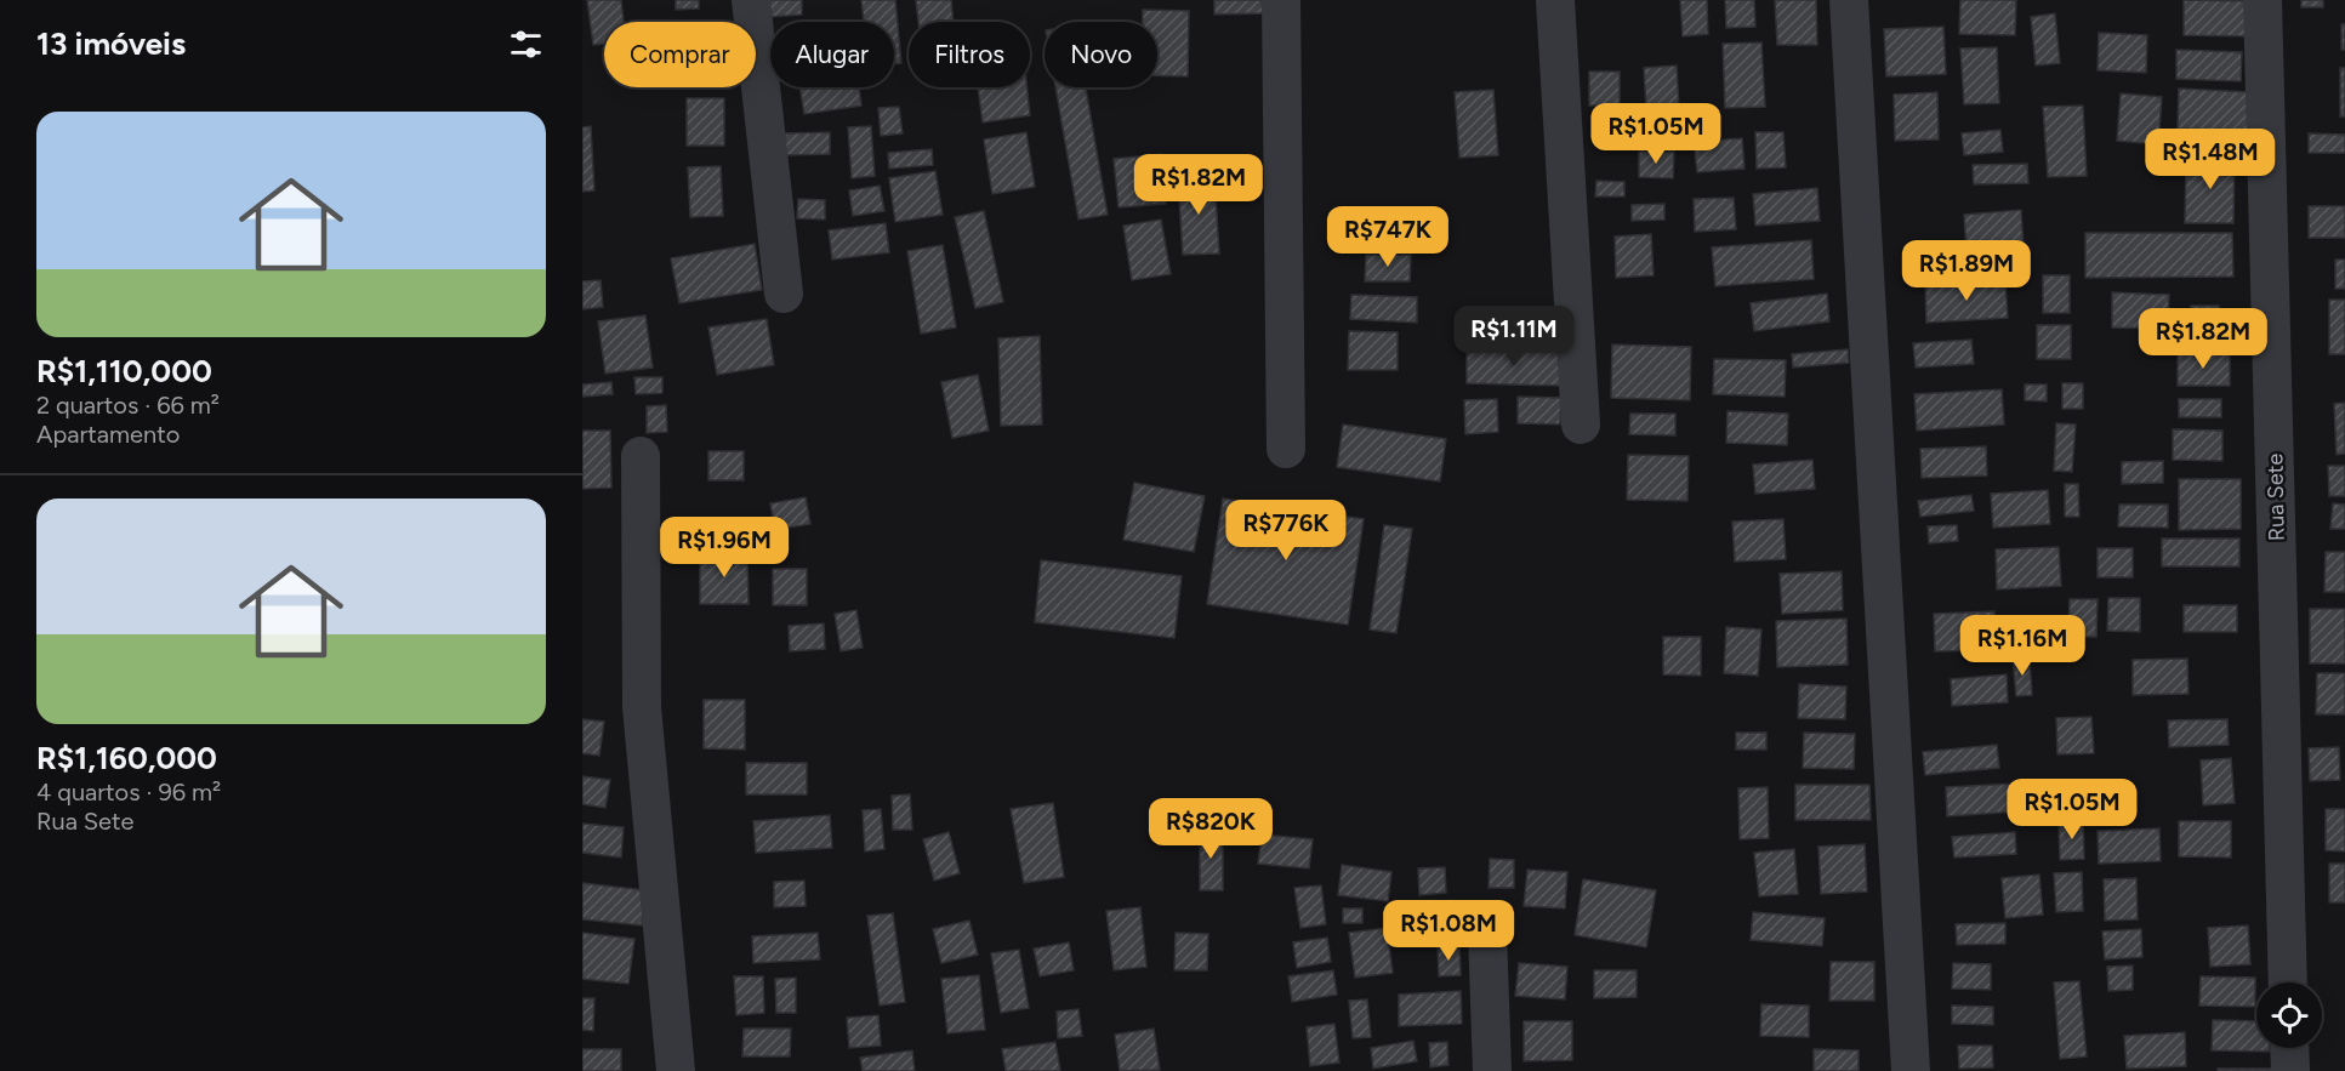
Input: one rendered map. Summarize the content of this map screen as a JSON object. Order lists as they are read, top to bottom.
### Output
{
  "streets": {
    "street": ["Rua Sete"]
  },
  "page": {
    "heading": "13 imóveis",
    "chip": [
      "Comprar",
      "Alugar",
      "Filtros",
      "Novo"
    ],
    "list": [
      {
        "name": "R$1,110,000",
        "note": "2 quartos · 66 m² · Apartamento"
      },
      {
        "name": "R$1,160,000",
        "note": "4 quartos · 96 m² · Rua Sete"
      }
    ],
    "price": [
      "R$1.05M",
      "R$1.48M",
      "R$1.82M",
      "R$747K",
      "R$1.89M",
      "R$1.11M",
      "R$1.82M",
      "R$776K",
      "R$1.96M",
      "R$1.16M",
      "R$1.05M",
      "R$820K",
      "R$1.08M"
    ]
  }
}
